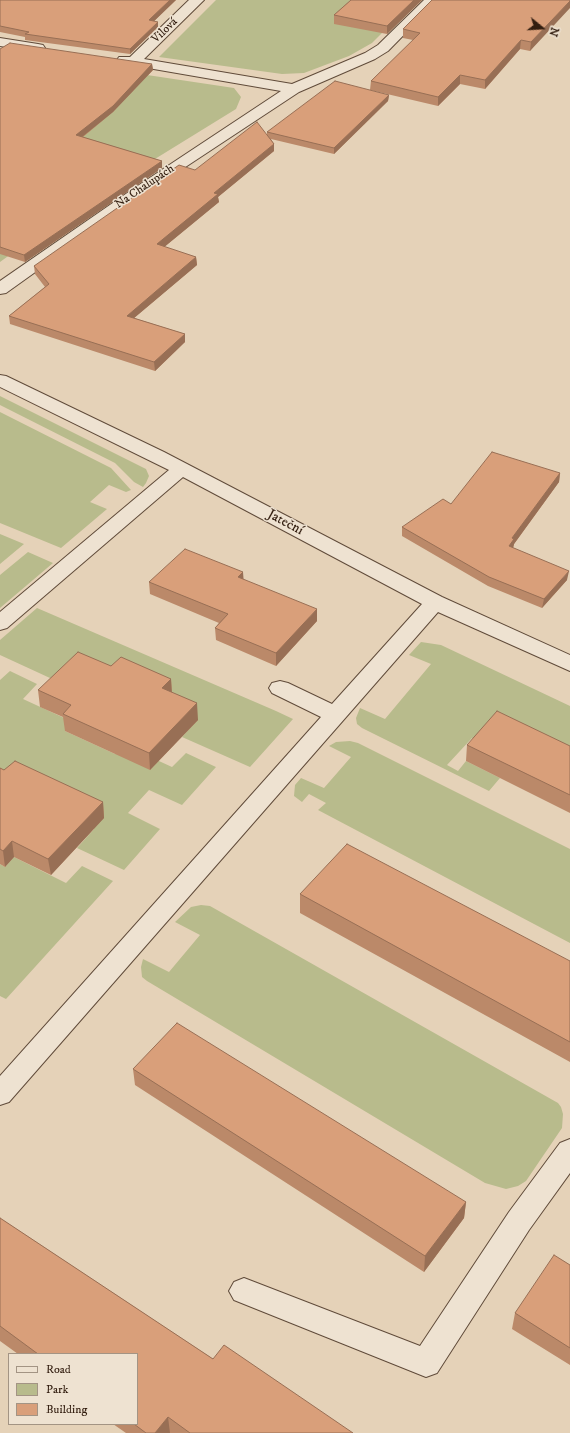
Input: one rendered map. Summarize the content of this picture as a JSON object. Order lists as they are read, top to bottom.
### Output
{
  "streets": {
    "street": ["Vilová", "Na Chalupách", "Jateční"]
  },
  "legend": ["Road", "Park", "Building"],
  "north": "right"
}
